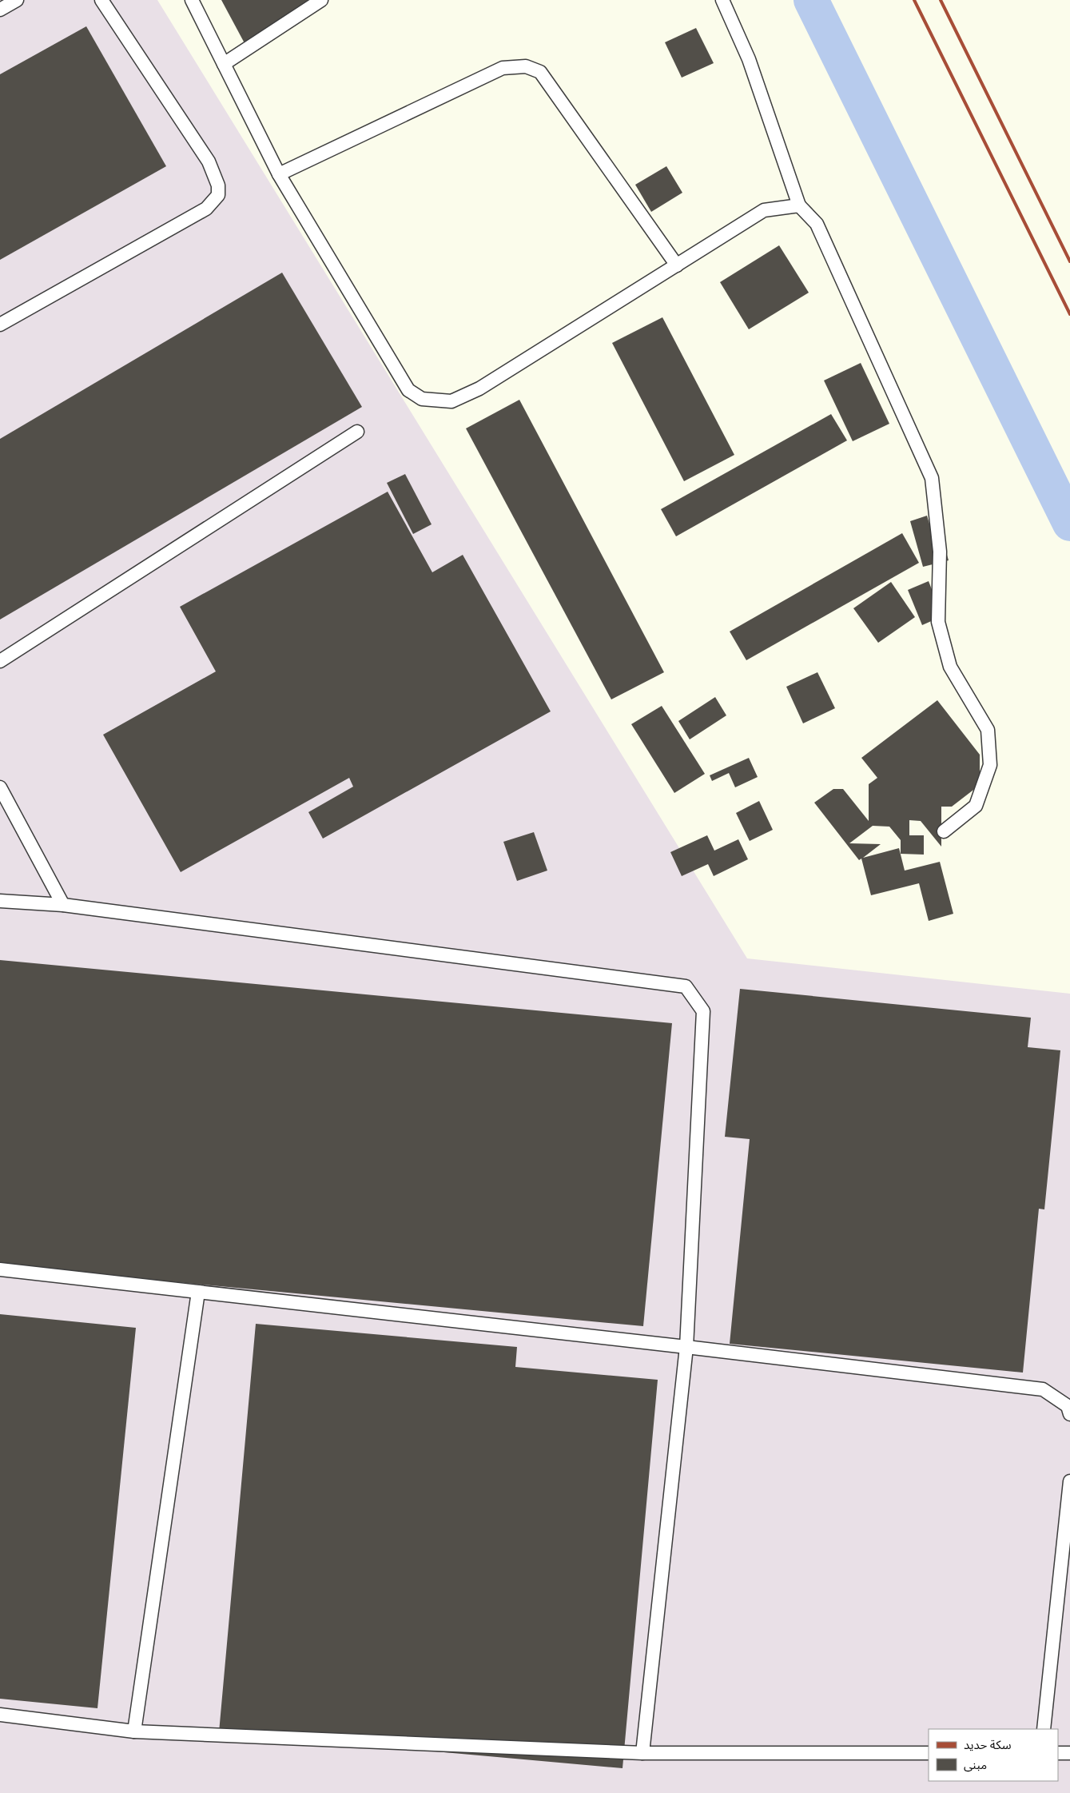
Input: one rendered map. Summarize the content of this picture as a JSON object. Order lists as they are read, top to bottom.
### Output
{
  "legend": ["سكة حديد", "مبنى"]
}
